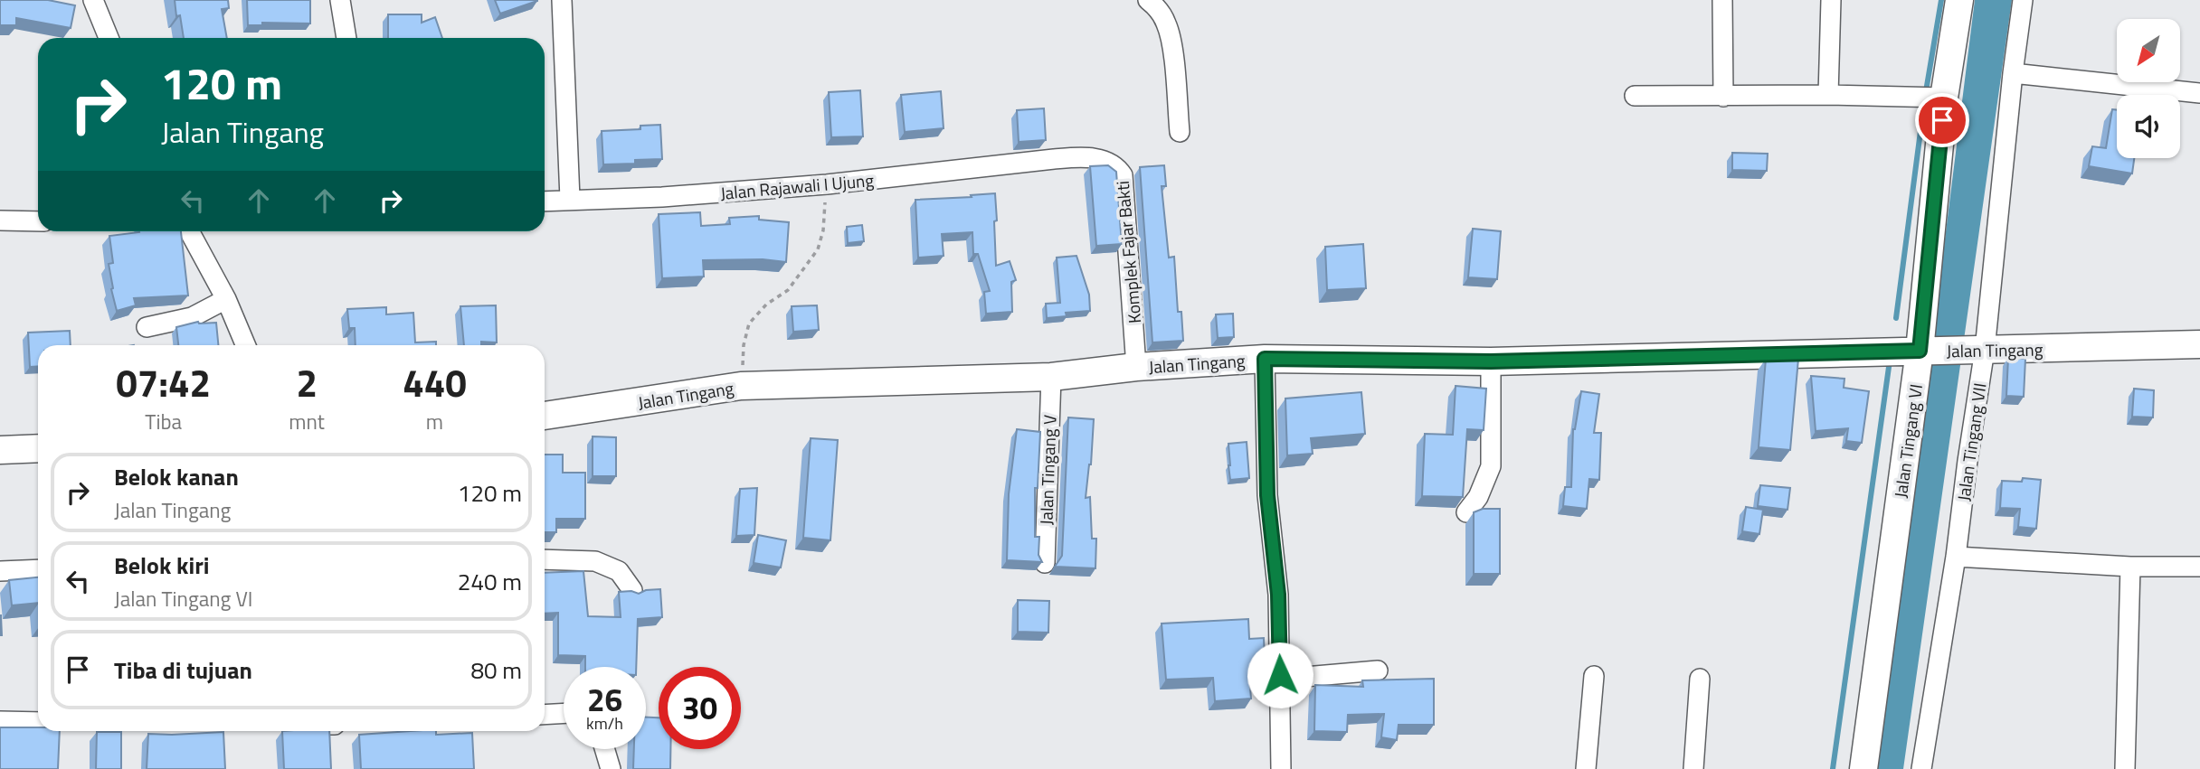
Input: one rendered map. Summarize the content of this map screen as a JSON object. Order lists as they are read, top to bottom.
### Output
{
  "streets": {
    "main road": ["Jalan Tingang", "Jalan Tingang VI"],
    "street": [
      "Jalan Rajawali I Ujung",
      "Komplek Fajar Bakti",
      "Jalan Tingang VII",
      "Jalan Tingang V"
    ]
  },
  "crossings": [
    ["Jalan Rajawali I Ujung", "Komplek Fajar Bakti"],
    ["Komplek Fajar Bakti", "Jalan Tingang"],
    ["Jalan Tingang", "Jalan Tingang VI"],
    ["Jalan Tingang", "Jalan Tingang VII"],
    ["Jalan Tingang", "Jalan Tingang V"]
  ],
  "north": "bottom left",
  "page": {
    "turn": ["120 m", "Jalan Tingang"],
    "eta": [
      "07:42",
      "Tiba",
      "2",
      "mnt",
      "440",
      "m"
    ],
    "list": [
      {
        "name": "Belok kanan",
        "note": "Jalan Tingang",
        "value": "120 m"
      },
      {
        "name": "Belok kiri",
        "note": "Jalan Tingang VI",
        "value": "240 m"
      },
      {
        "name": "Tiba di tujuan",
        "value": "80 m"
      }
    ],
    "speed": "26 km/h",
    "limit": "30"
  }
}
